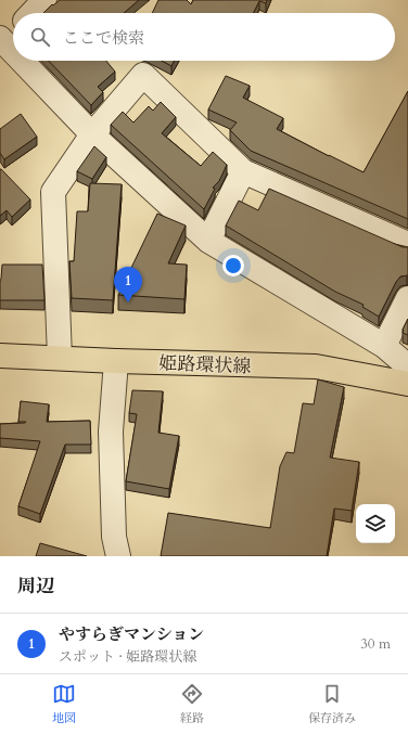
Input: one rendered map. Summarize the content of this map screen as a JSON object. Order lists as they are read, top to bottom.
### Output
{
  "streets": {
    "main road": ["姫路環状線"]
  },
  "page": {
    "search": "ここで検索",
    "pins": "1",
    "heading": "周辺",
    "list": [
      {
        "mark": "1",
        "name": "やすらぎマンション",
        "note": "スポット · 姫路環状線",
        "value": "30 m"
      }
    ],
    "nav": ["地図", "経路", "保存済み"]
  }
}
